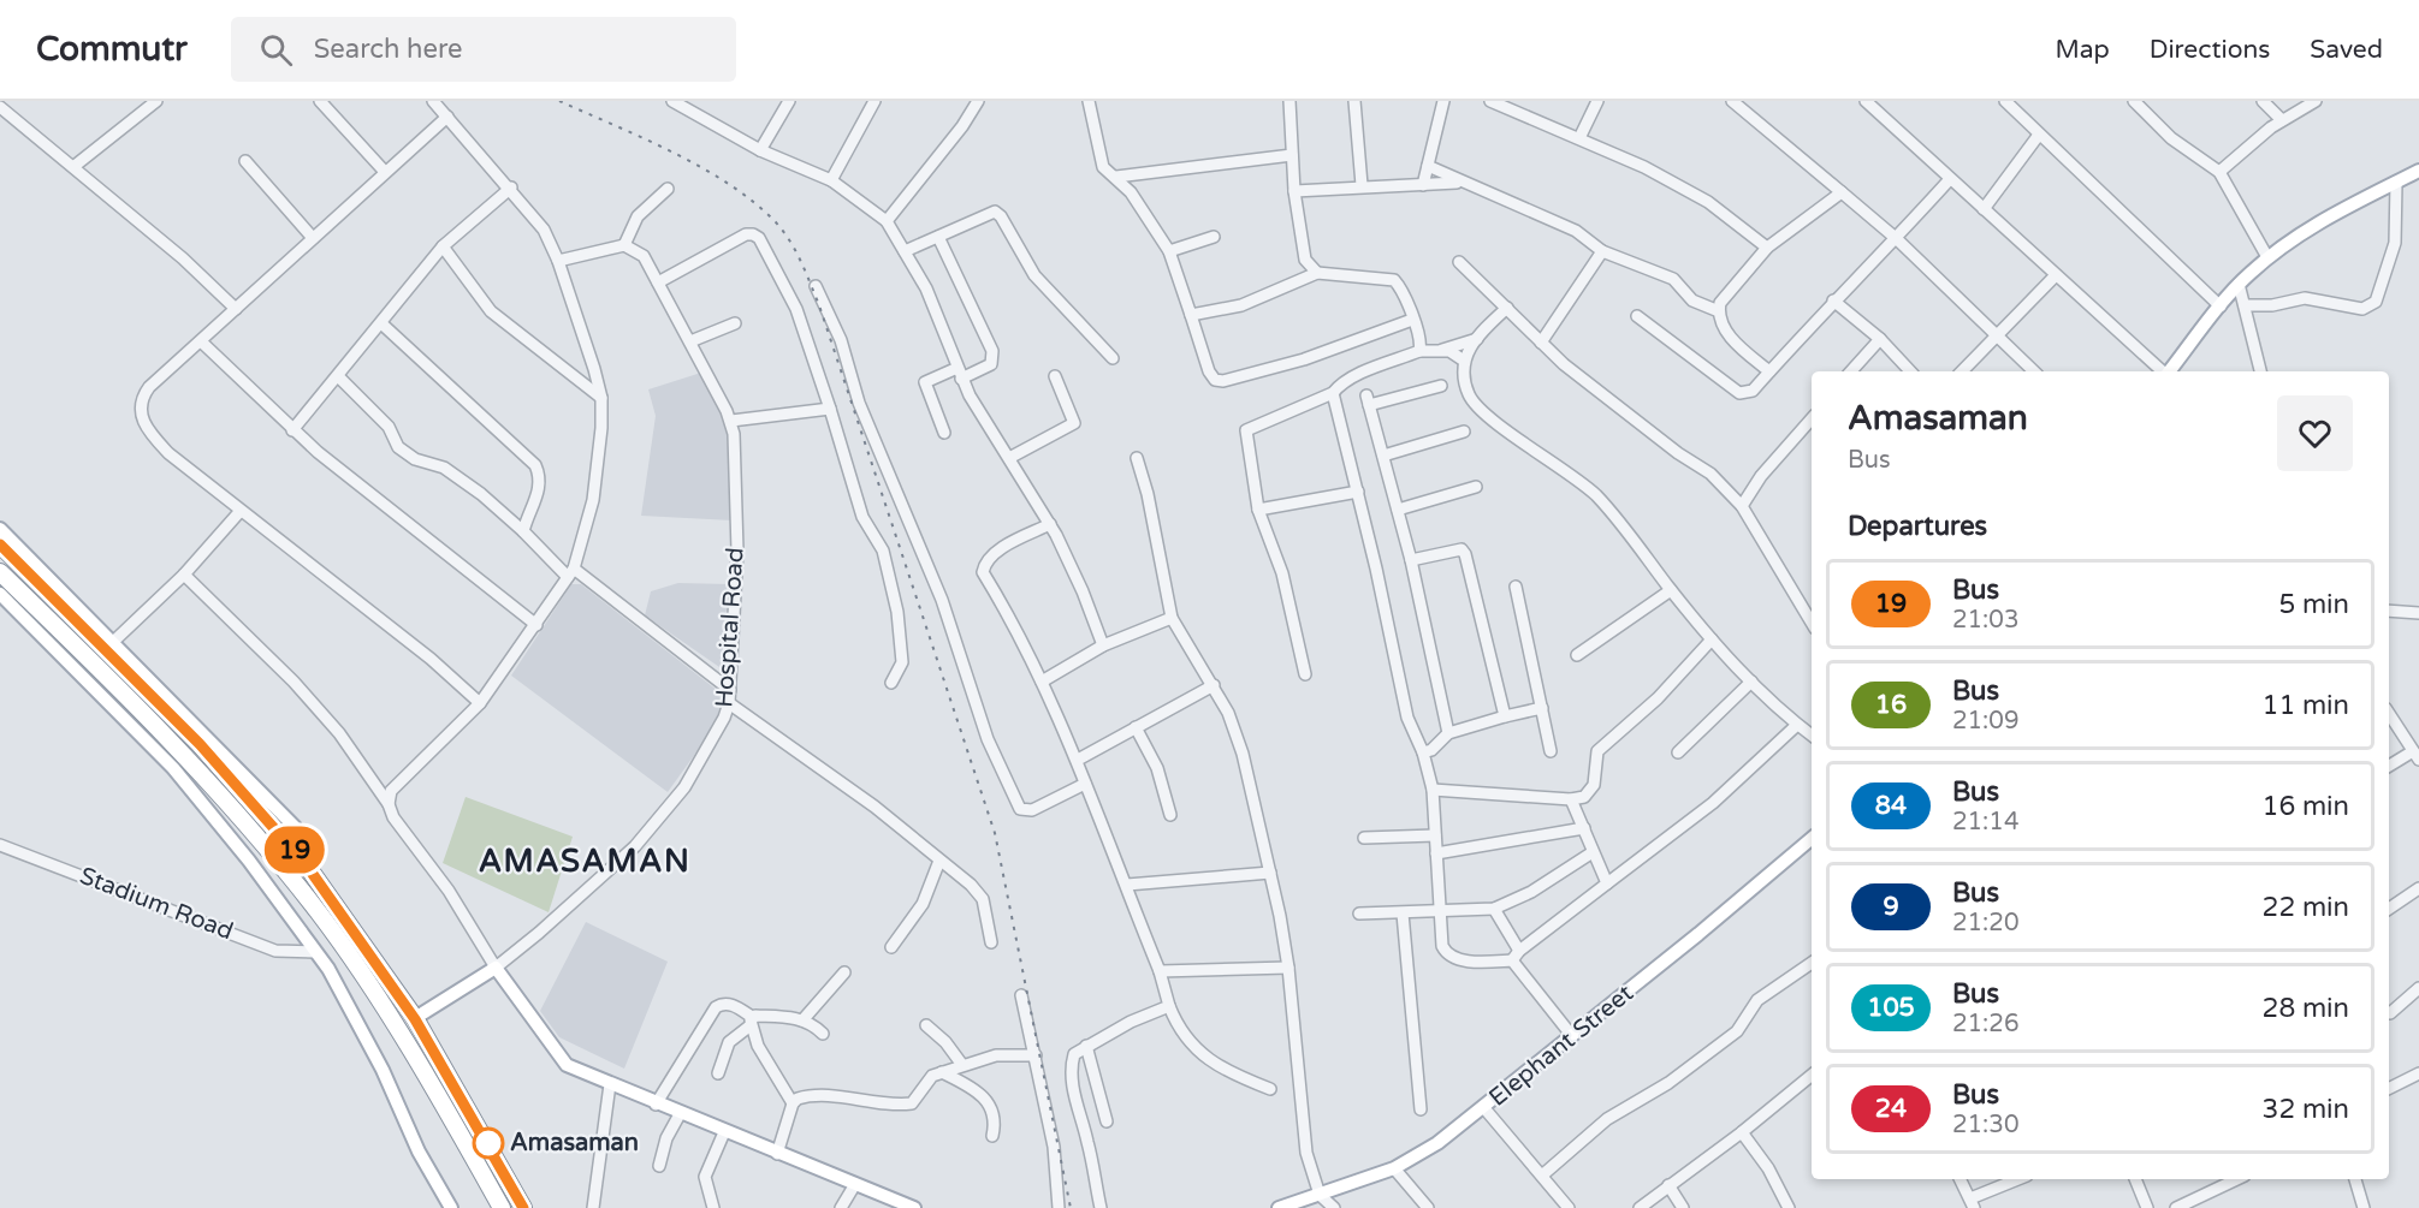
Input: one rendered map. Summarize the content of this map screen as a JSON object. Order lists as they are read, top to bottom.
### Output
{
  "streets": {
    "main road": ["Hospital Road", "Elephant Street"],
    "street": ["Stadium Road"]
  },
  "districts": ["AMASAMAN"],
  "places": ["Amasaman"],
  "lines": ["bus line 19"],
  "page": {
    "header": "Commutr",
    "search": "Search here",
    "nav": ["Map", "Directions", "Saved"],
    "on_map": "19",
    "heading": [
      ["Amasaman", "Bus"],
      "Departures"
    ],
    "list": [
      {
        "mark": "19",
        "name": "Bus",
        "note": "21:03",
        "value": "5 min"
      },
      {
        "mark": "16",
        "name": "Bus",
        "note": "21:09",
        "value": "11 min"
      },
      {
        "mark": "84",
        "name": "Bus",
        "note": "21:14",
        "value": "16 min"
      },
      {
        "mark": "9",
        "name": "Bus",
        "note": "21:20",
        "value": "22 min"
      },
      {
        "mark": "105",
        "name": "Bus",
        "note": "21:26",
        "value": "28 min"
      },
      {
        "mark": "24",
        "name": "Bus",
        "note": "21:30",
        "value": "32 min"
      }
    ]
  }
}
